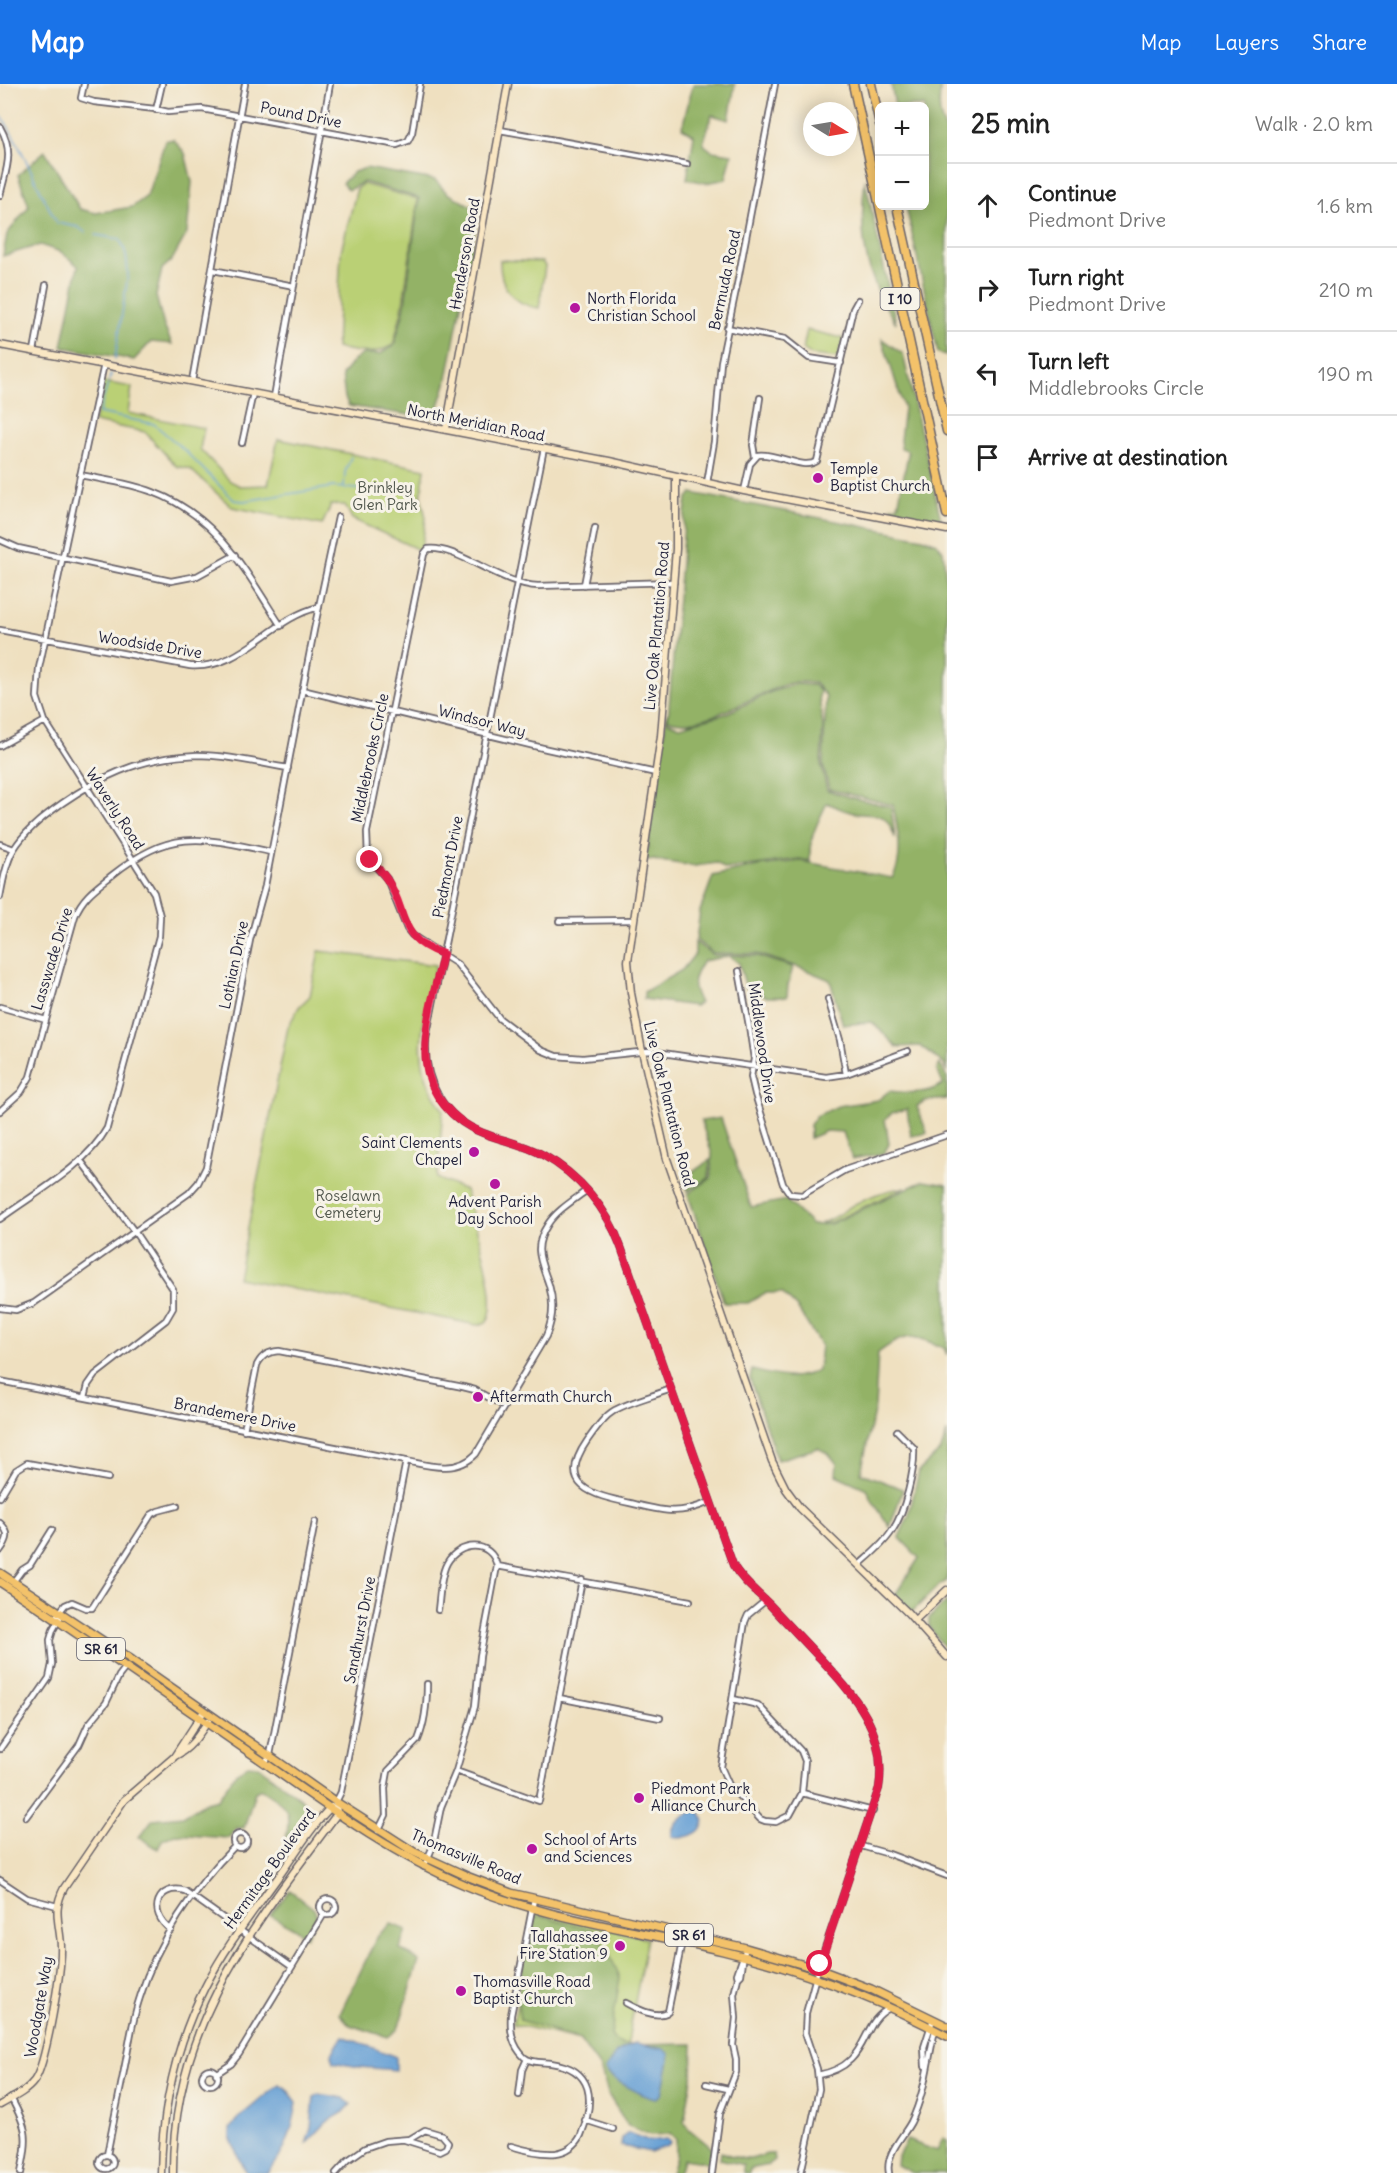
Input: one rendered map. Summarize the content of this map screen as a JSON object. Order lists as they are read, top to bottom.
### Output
{
  "streets": {
    "highway": ["I 10"],
    "main road": ["SR 61", "Thomasville Road"],
    "street": [
      "Pound Drive",
      "Henderson Road",
      "Bermuda Road",
      "North Meridian Road",
      "Live Oak Plantation Road",
      "Woodside Drive",
      "Windsor Way",
      "Middlebrooks Circle",
      "Waverly Road",
      "Piedmont Drive",
      "Lasswade Drive",
      "Lothian Drive",
      "Middlewood Drive",
      "Brandemere Drive",
      "Sandhurst Drive",
      "Hermitage Boulevard",
      "Woodgate Way"
    ]
  },
  "crossings": [
    ["Henderson Road", "North Meridian Road"],
    ["Bermuda Road", "North Meridian Road"],
    ["North Meridian Road", "Live Oak Plantation Road"],
    ["North Meridian Road", "Waverly Road"],
    ["North Meridian Road", "Piedmont Drive"],
    ["Live Oak Plantation Road", "Windsor Way"],
    ["Live Oak Plantation Road", "Middlebrooks Circle"],
    ["Woodside Drive", "Waverly Road"],
    ["Woodside Drive", "Lothian Drive"],
    ["Windsor Way", "Middlebrooks Circle"],
    ["Windsor Way", "Piedmont Drive"],
    ["Windsor Way", "Lothian Drive"],
    ["Middlebrooks Circle", "Piedmont Drive"],
    ["Middlebrooks Circle", "Middlewood Drive"],
    ["Waverly Road", "Lasswade Drive"],
    ["Piedmont Drive", "Thomasville Road"],
    ["Lasswade Drive", "Lothian Drive"],
    ["Brandemere Drive", "Sandhurst Drive"],
    ["Sandhurst Drive", "Thomasville Road"],
    ["Sandhurst Drive", "Hermitage Boulevard"],
    ["Thomasville Road", "Hermitage Boulevard"],
    ["Thomasville Road", "Woodgate Way"]
  ],
  "parks": ["Brinkley Glen Park", "Roselawn Cemetery"],
  "places": [
    "North Florida Christian School",
    "Temple Baptist Church",
    "Saint Clements Chapel",
    "Advent Parish Day School",
    "Aftermath Church",
    "Piedmont Park Alliance Church",
    "School of Arts and Sciences",
    "Tallahassee Fire Station 9",
    "Thomasville Road Baptist Church"
  ],
  "north": "right",
  "page": {
    "header": "Map",
    "nav": ["Map", "Layers", "Share"],
    "heading": ["25 min", "Walk · 2.0 km"],
    "map_buttons": ["+", "−"],
    "list": [
      ["Continue", "Piedmont Drive", "1.6 km"],
      ["Turn right", "Piedmont Drive", "210 m"],
      ["Turn left", "Middlebrooks Circle", "190 m"],
      "Arrive at destination"
    ]
  }
}
